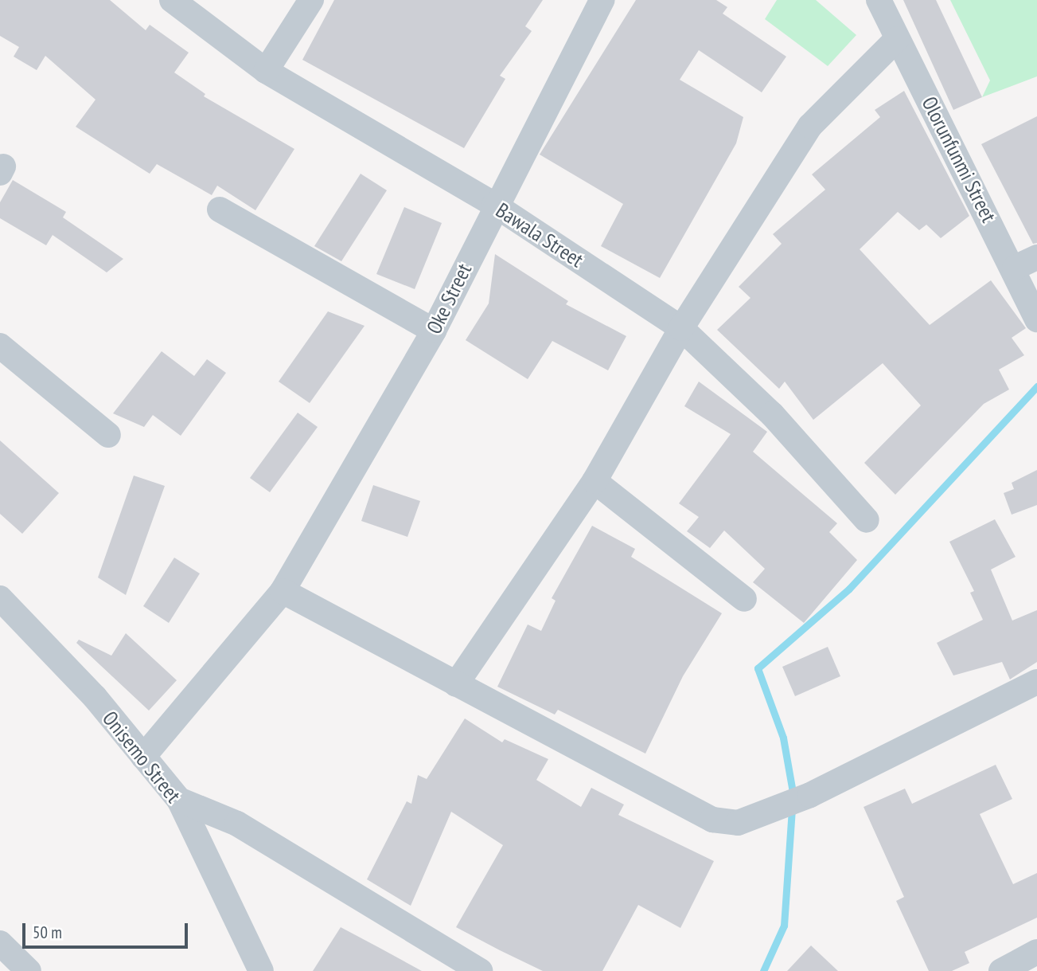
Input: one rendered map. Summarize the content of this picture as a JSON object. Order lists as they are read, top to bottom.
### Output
{
  "streets": {
    "street": [
      "Olorunfunmi Street",
      "Bawala Street",
      "Oke Street",
      "Onisemo Street"
    ]
  },
  "crossings": [
    ["Bawala Street", "Oke Street"],
    ["Oke Street", "Onisemo Street"]
  ],
  "scale_bar": "50 m"
}
